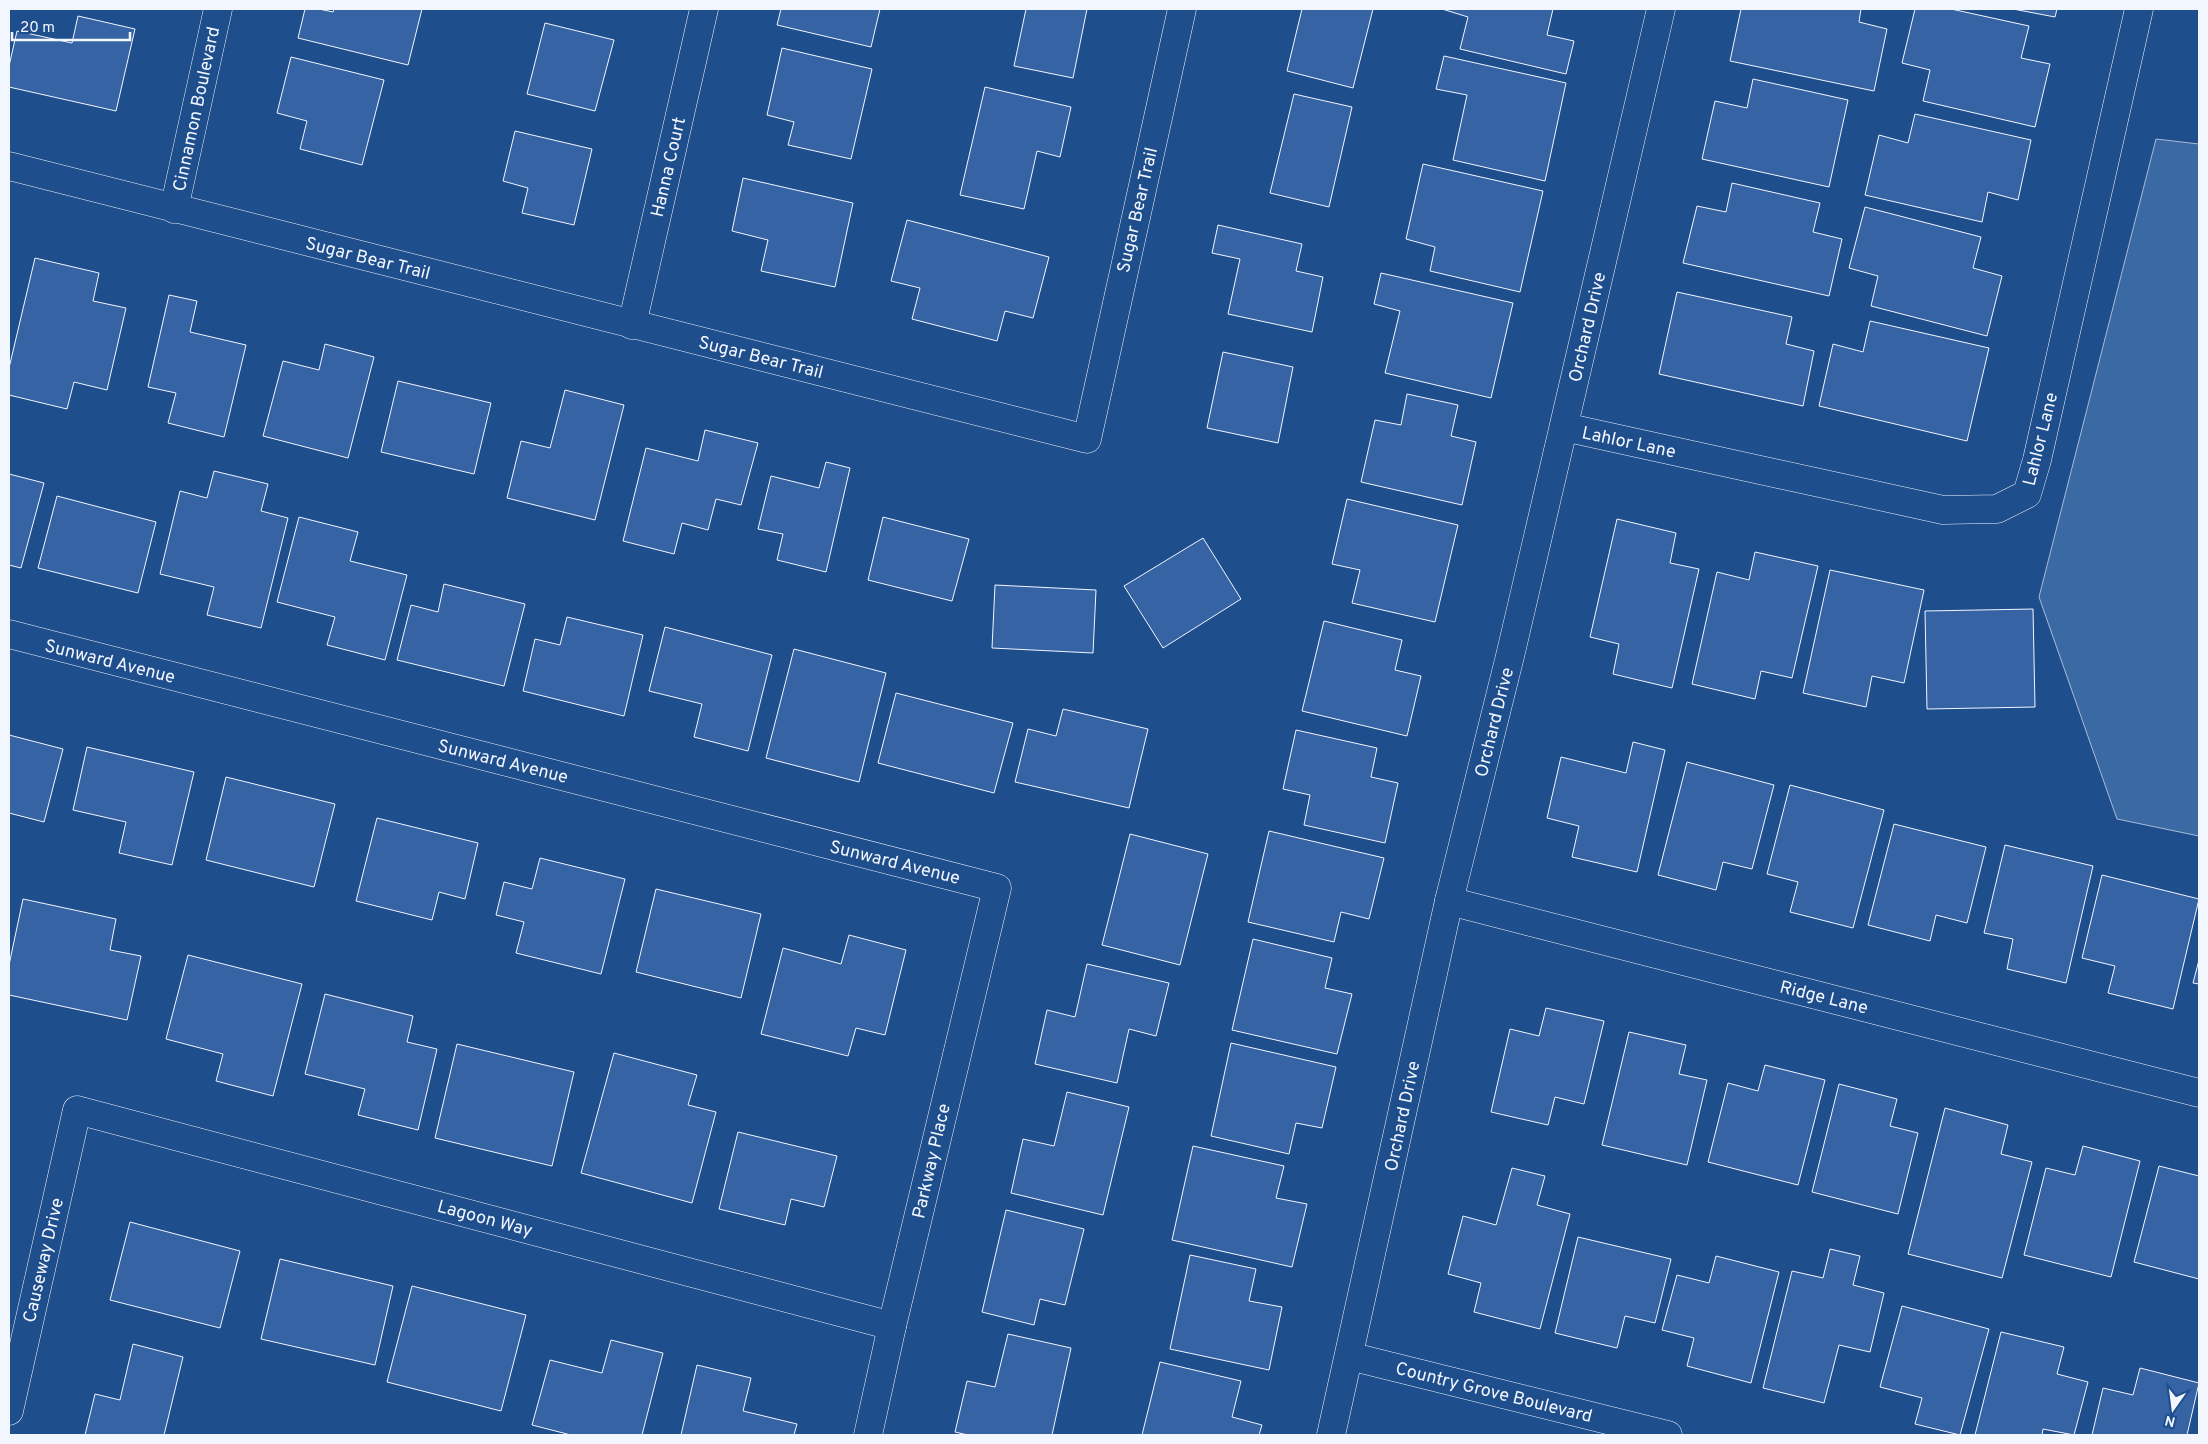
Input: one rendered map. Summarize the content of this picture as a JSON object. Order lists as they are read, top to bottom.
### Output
{
  "streets": {
    "street": [
      "Cinnamon Boulevard",
      "Hanna Court",
      "Sugar Bear Trail",
      "Orchard Drive",
      "Lahlor Lane",
      "Sunward Avenue",
      "Ridge Lane",
      "Parkway Place",
      "Lagoon Way",
      "Causeway Drive",
      "Country Grove Boulevard"
    ]
  },
  "crossings": [
    ["Cinnamon Boulevard", "Sugar Bear Trail"],
    ["Hanna Court", "Sugar Bear Trail"],
    ["Orchard Drive", "Lahlor Lane"],
    ["Orchard Drive", "Ridge Lane"],
    ["Orchard Drive", "Country Grove Boulevard"],
    ["Sunward Avenue", "Parkway Place"],
    ["Parkway Place", "Lagoon Way"],
    ["Lagoon Way", "Causeway Drive"]
  ],
  "scale_bar": "20 m",
  "north": "bottom"
}
